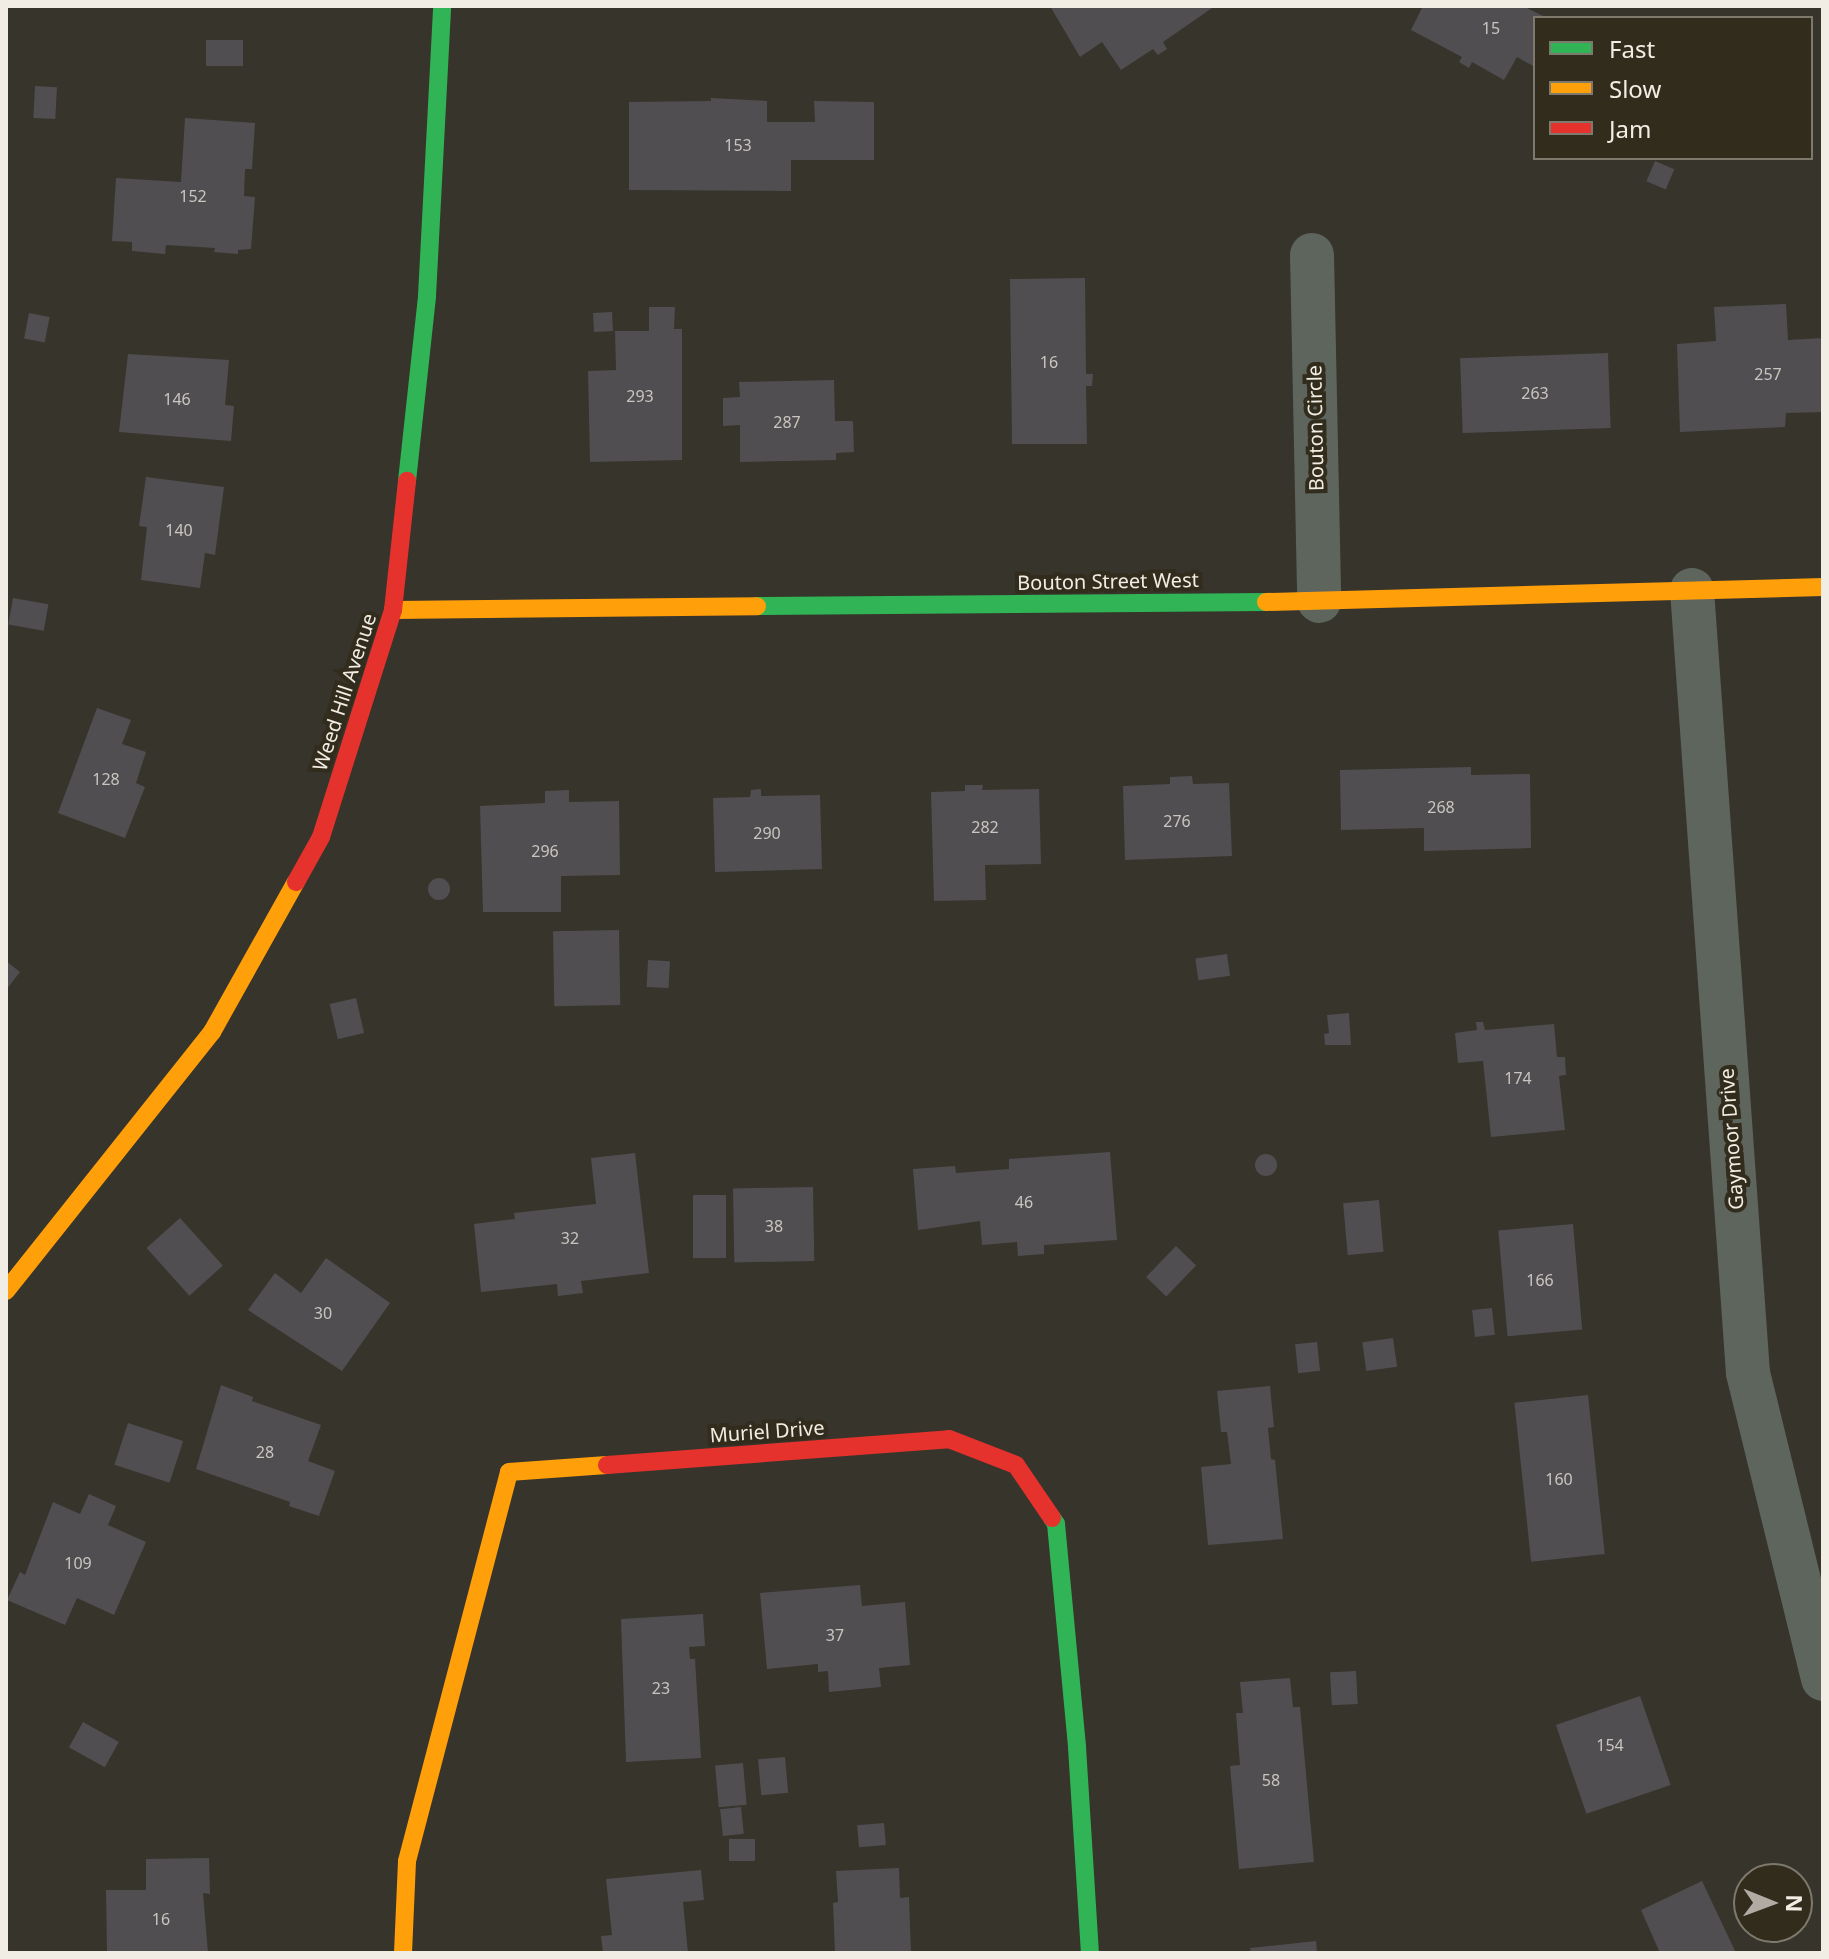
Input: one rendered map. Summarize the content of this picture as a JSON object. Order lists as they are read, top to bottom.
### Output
{
  "streets": {
    "street": [
      "Bouton Circle",
      "Bouton Street West",
      "Weed Hill Avenue",
      "Gaymoor Drive",
      "Muriel Drive"
    ]
  },
  "crossings": [
    ["Bouton Circle", "Bouton Street West"],
    ["Bouton Street West", "Weed Hill Avenue"],
    ["Bouton Street West", "Gaymoor Drive"]
  ],
  "house_numbers": [
    "15",
    "153",
    "152",
    "16",
    "257",
    "263",
    "293",
    "146",
    "287",
    "140",
    "128",
    "268",
    "276",
    "282",
    "290",
    "296",
    "174",
    "46",
    "38",
    "32",
    "166",
    "30",
    "28",
    "160",
    "109",
    "37",
    "23",
    "154",
    "58",
    "16"
  ],
  "legend": ["Fast", "Slow", "Jam"],
  "north": "right"
}
